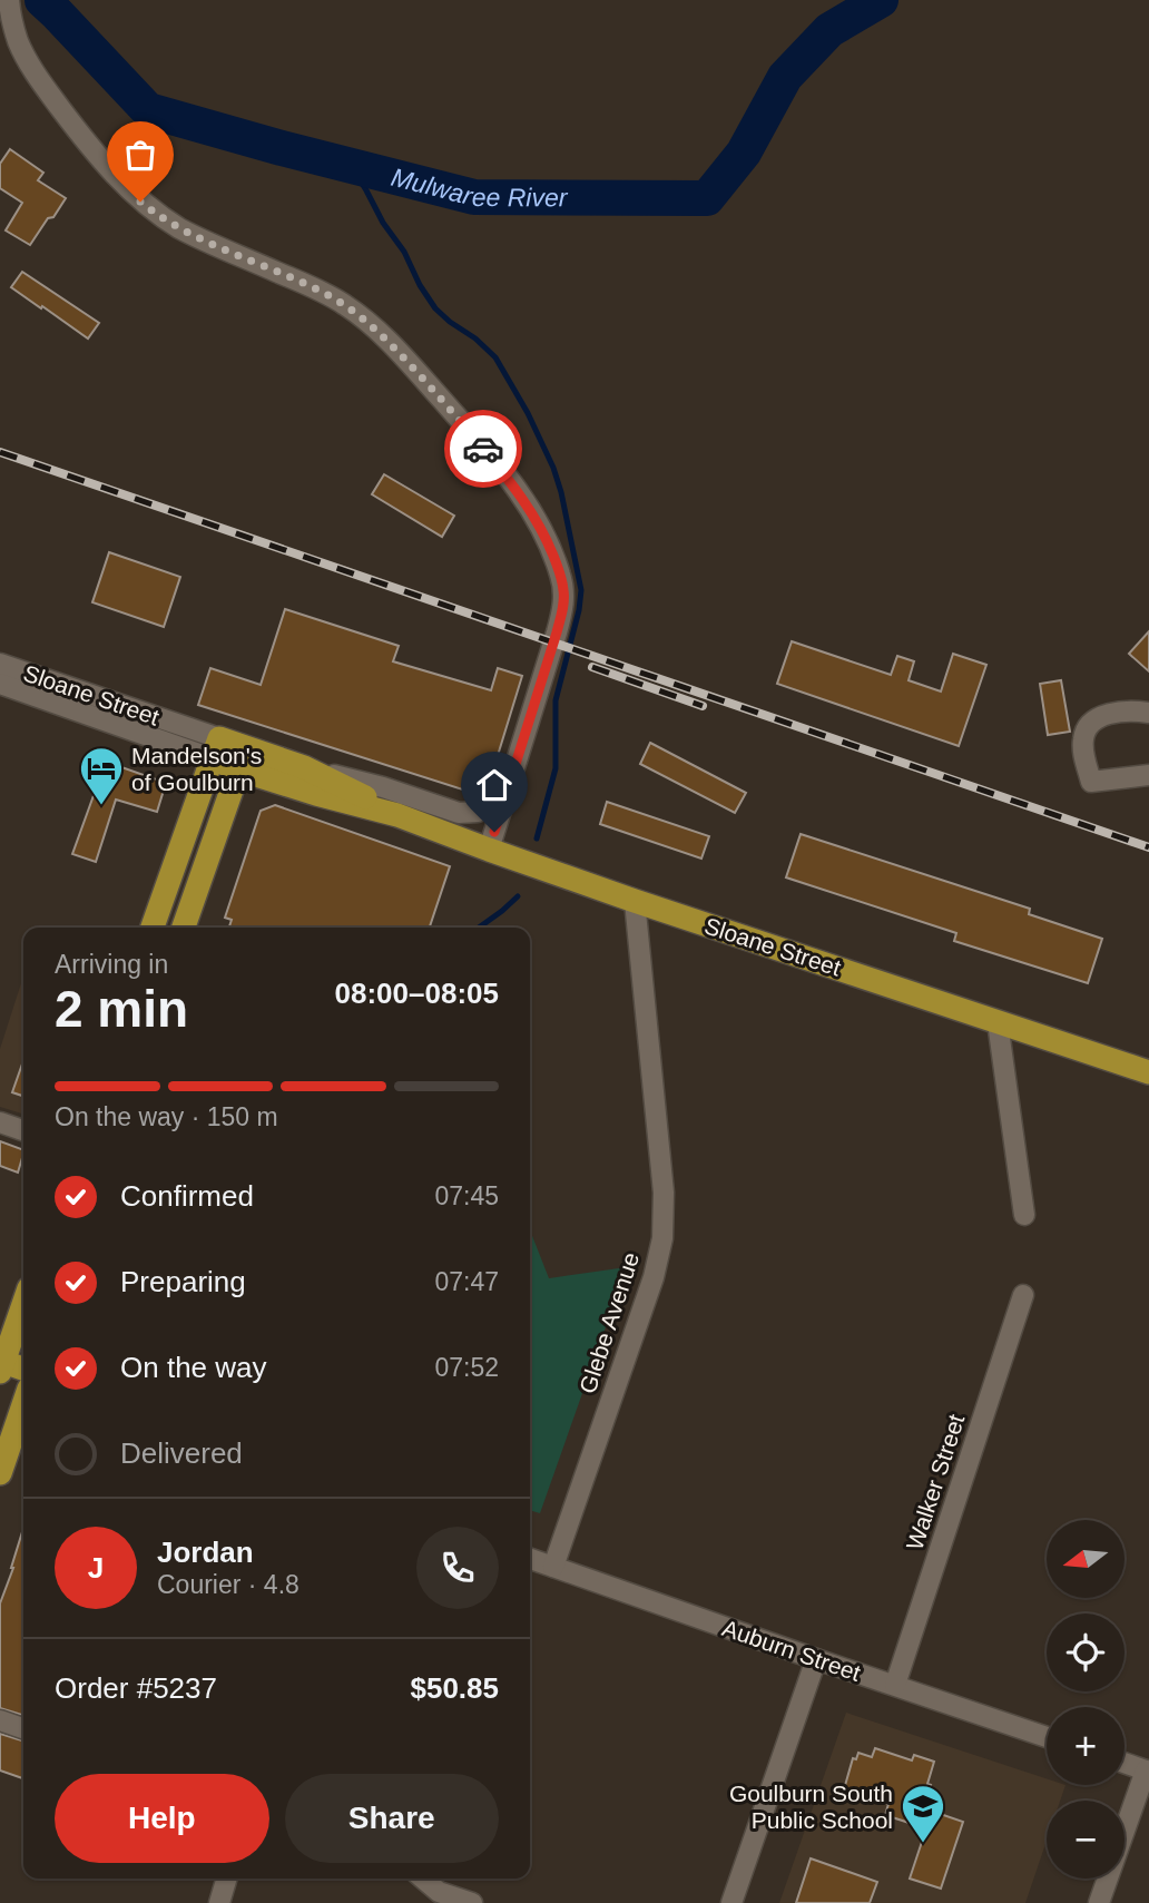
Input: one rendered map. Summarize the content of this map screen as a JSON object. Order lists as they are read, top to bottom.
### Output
{
  "streets": {
    "main road": ["Sloane Street"],
    "street": ["Glebe Avenue", "Walker Street", "Auburn Street"]
  },
  "crossings": [
    ["Sloane Street", "Glebe Avenue"],
    ["Glebe Avenue", "Auburn Street"],
    ["Walker Street", "Auburn Street"]
  ],
  "water": ["Mulwaree River"],
  "places": {
    "hotel": ["Mandelson's of Goulburn"],
    "school or university": ["Goulburn South Public School"]
  },
  "north": "left",
  "page": {
    "heading": ["2 min", "Arriving in", "08:00–08:05"],
    "panel": [
      "Jordan",
      "Courier · 4.8",
      "Order #5237",
      "$50.85"
    ],
    "bar": "On the way · 150 m",
    "list": [
      ["Confirmed", "07:45"],
      ["Preparing", "07:47"],
      ["On the way", "07:52"],
      "Delivered"
    ],
    "map_buttons": ["+", "−"],
    "round": "J",
    "buttons": ["Help", "Share"]
  }
}
